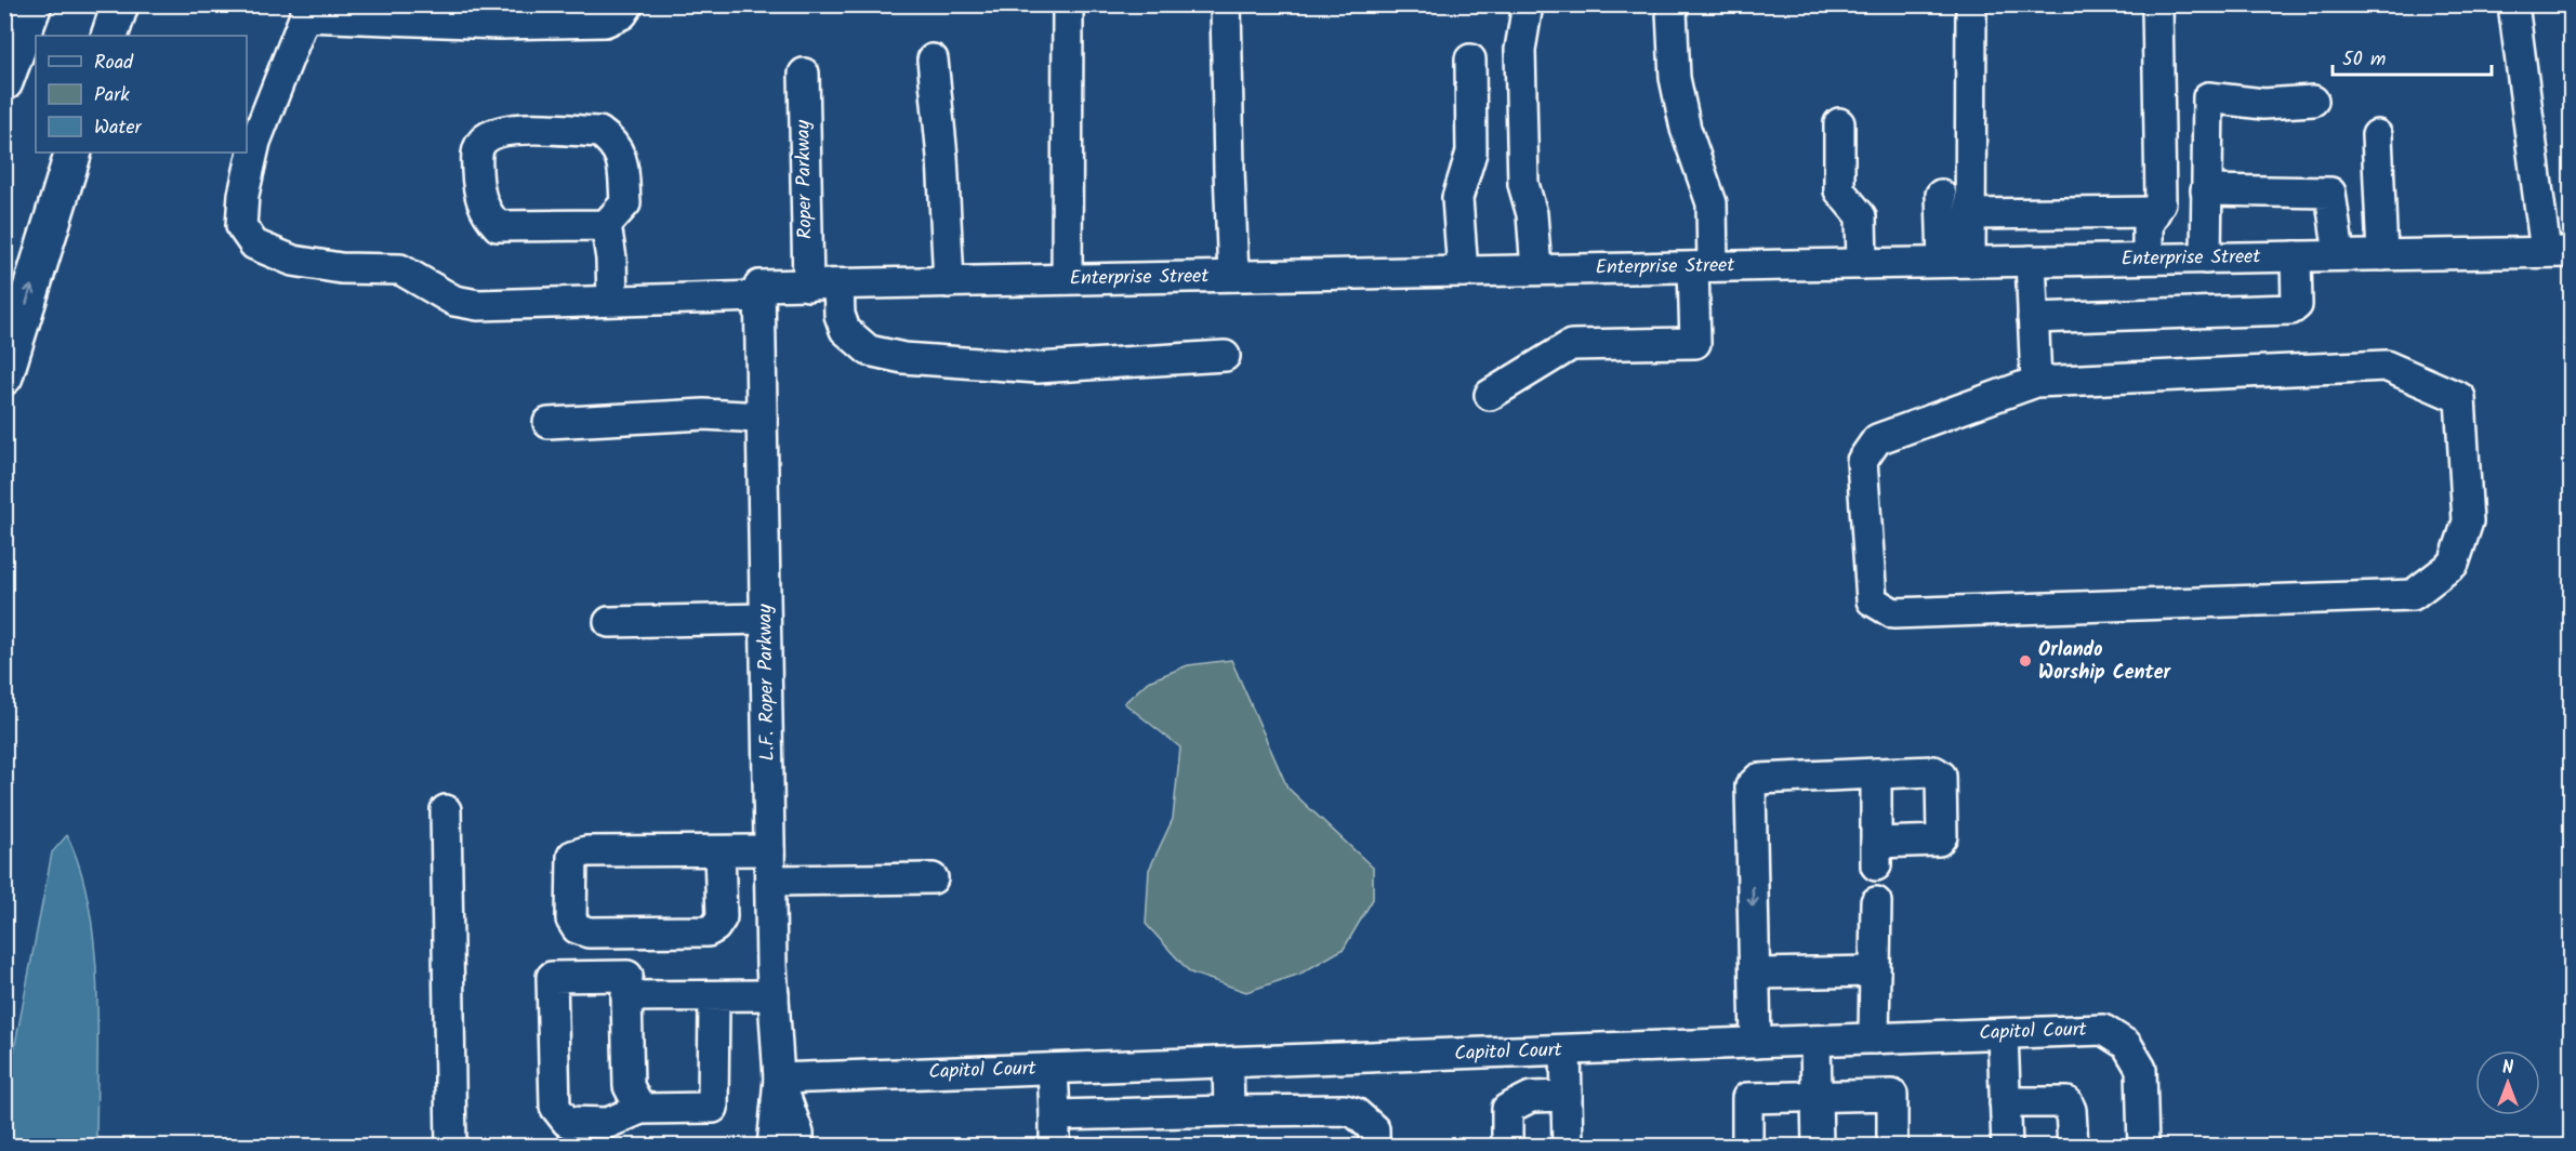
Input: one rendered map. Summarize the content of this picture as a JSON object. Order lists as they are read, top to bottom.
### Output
{
  "streets": {
    "street": [
      "Roper Parkway",
      "Enterprise Street",
      "L.F. Roper Parkway",
      "Capitol Court"
    ]
  },
  "crossings": [
    ["Roper Parkway", "Enterprise Street"],
    ["Enterprise Street", "L.F. Roper Parkway"],
    ["L.F. Roper Parkway", "Capitol Court"]
  ],
  "places": ["Orlando Worship Center"],
  "legend": ["Road", "Park", "Water"],
  "scale_bar": "50 m",
  "north": "top"
}
